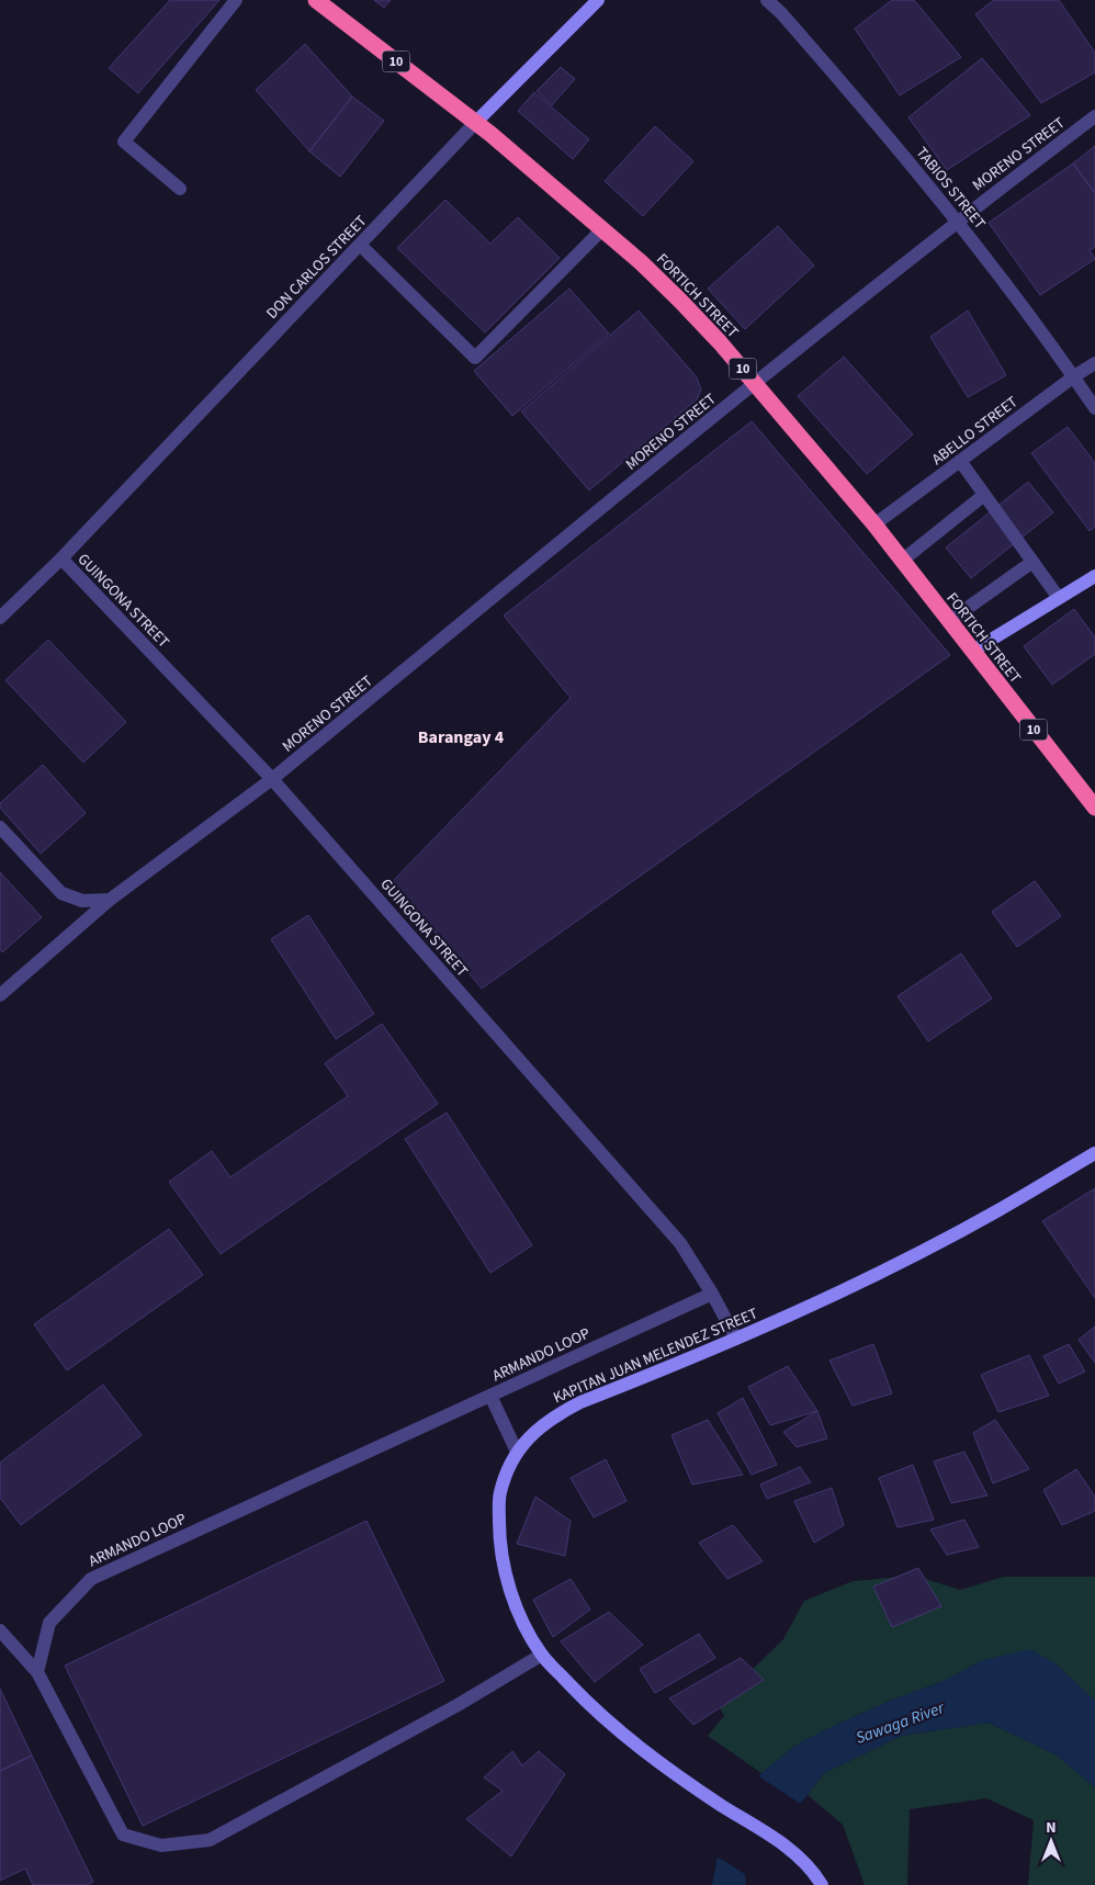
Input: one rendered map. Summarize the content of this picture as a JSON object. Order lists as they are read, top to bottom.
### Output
{
  "streets": {
    "highway": ["10", "FORTICH STREET"],
    "main road": ["DON CARLOS STREET", "KAPITAN JUAN MELENDEZ STREET"],
    "street": [
      "MORENO STREET",
      "TABIOS STREET",
      "ABELLO STREET",
      "GUINGONA STREET",
      "ARMANDO LOOP"
    ]
  },
  "crossings": [
    ["MORENO STREET", "TABIOS STREET"],
    ["MORENO STREET", "FORTICH STREET"],
    ["MORENO STREET", "GUINGONA STREET"],
    ["TABIOS STREET", "ABELLO STREET"],
    ["DON CARLOS STREET", "FORTICH STREET"],
    ["DON CARLOS STREET", "GUINGONA STREET"],
    ["FORTICH STREET", "ABELLO STREET"],
    ["GUINGONA STREET", "ARMANDO LOOP"],
    ["GUINGONA STREET", "KAPITAN JUAN MELENDEZ STREET"]
  ],
  "districts": ["Barangay 4"],
  "water": ["Sawaga River"],
  "north": "top"
}
